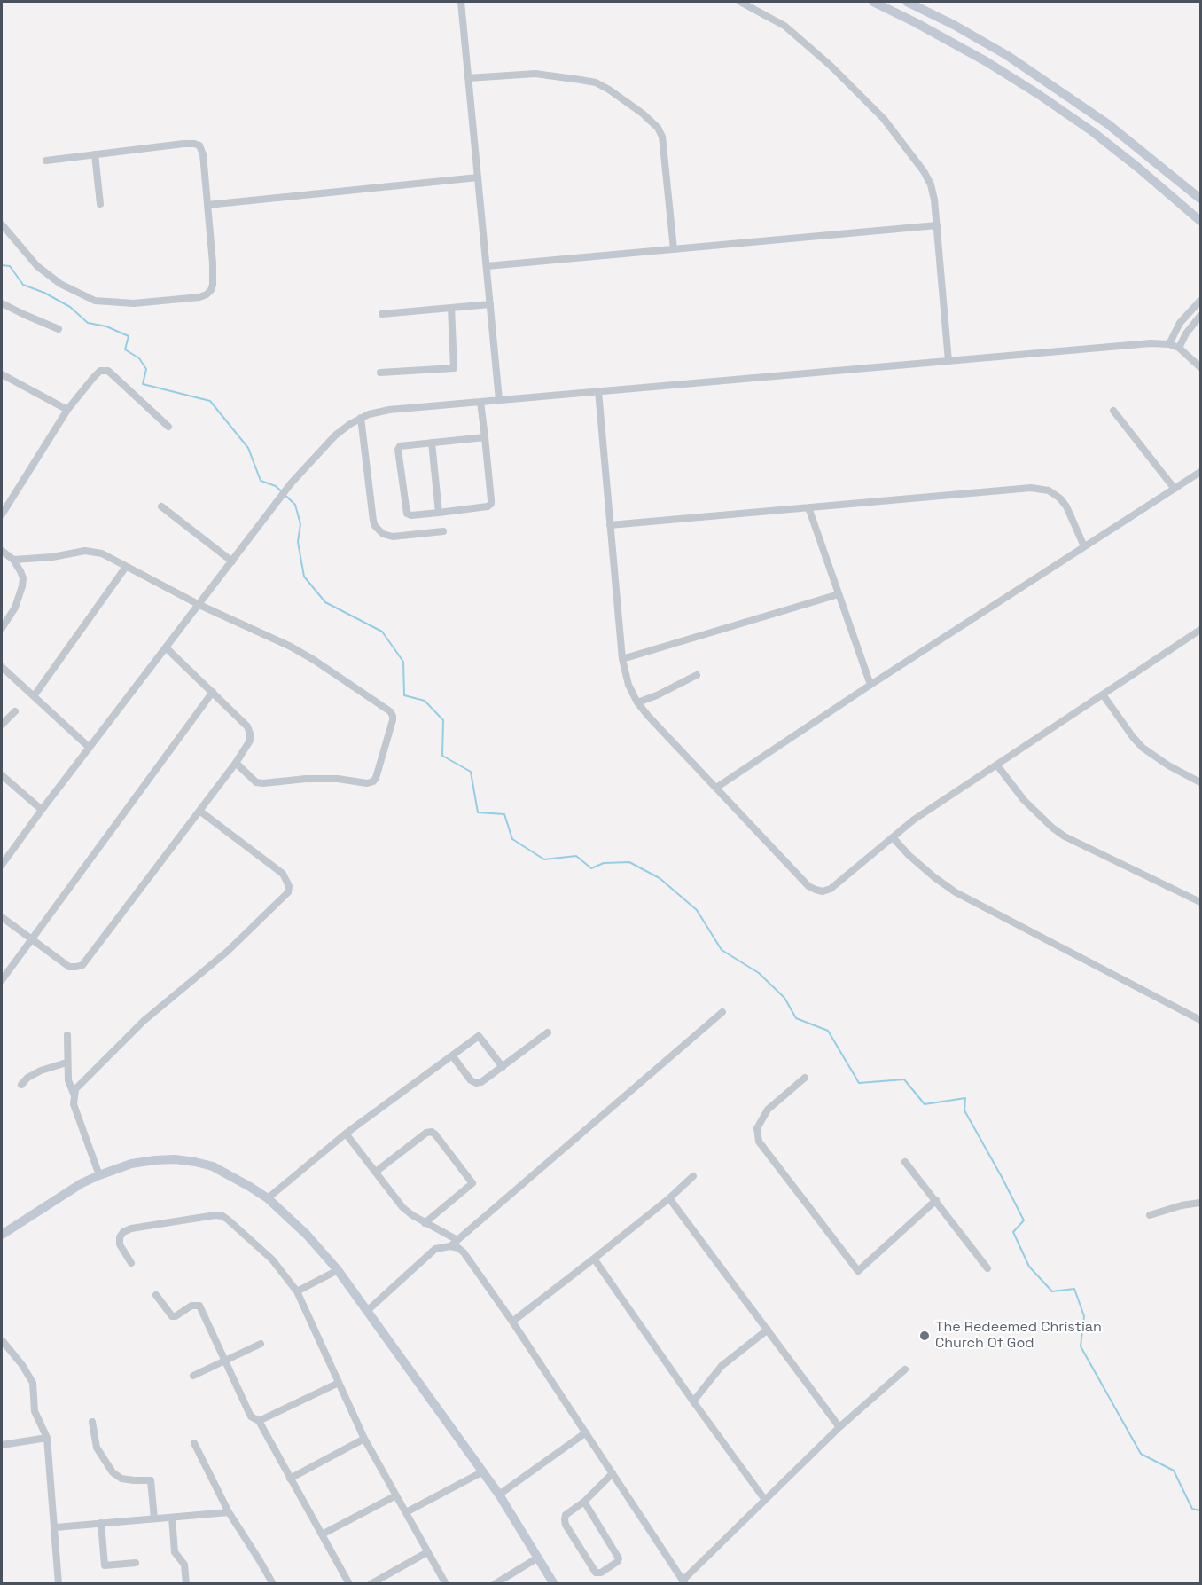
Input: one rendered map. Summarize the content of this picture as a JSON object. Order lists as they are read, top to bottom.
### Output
{
  "places": ["The Redeemed Christian Church Of God"]
}
